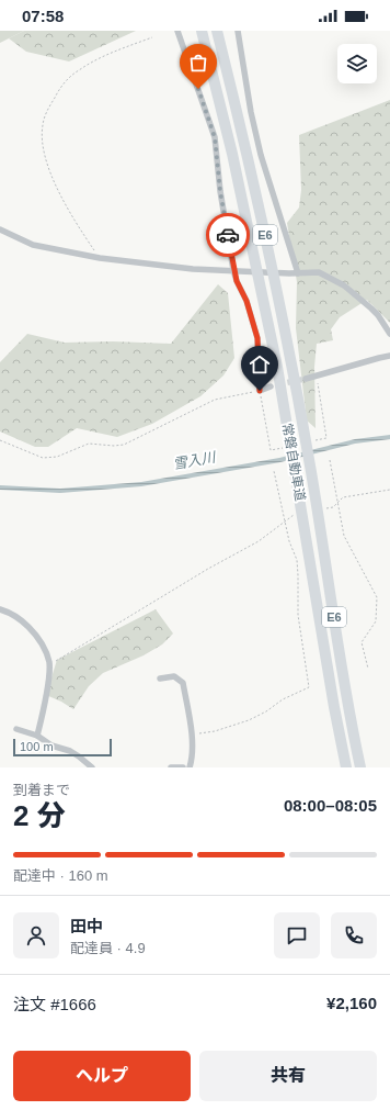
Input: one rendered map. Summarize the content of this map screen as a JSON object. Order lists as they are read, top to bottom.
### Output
{
  "streets": {
    "highway": ["E6", "常磐自動車道"]
  },
  "water": ["雪入川"],
  "scale_bar": "100 m",
  "page": {
    "status": "07:58",
    "scale": "100 m",
    "heading": ["2 分", "到着まで", "08:00–08:05"],
    "panel": [
      "田中",
      "配達員 · 4.9",
      "注文 #1666",
      "¥2,160"
    ],
    "bar": "配達中 · 160 m",
    "buttons": ["ヘルプ", "共有"]
  }
}
